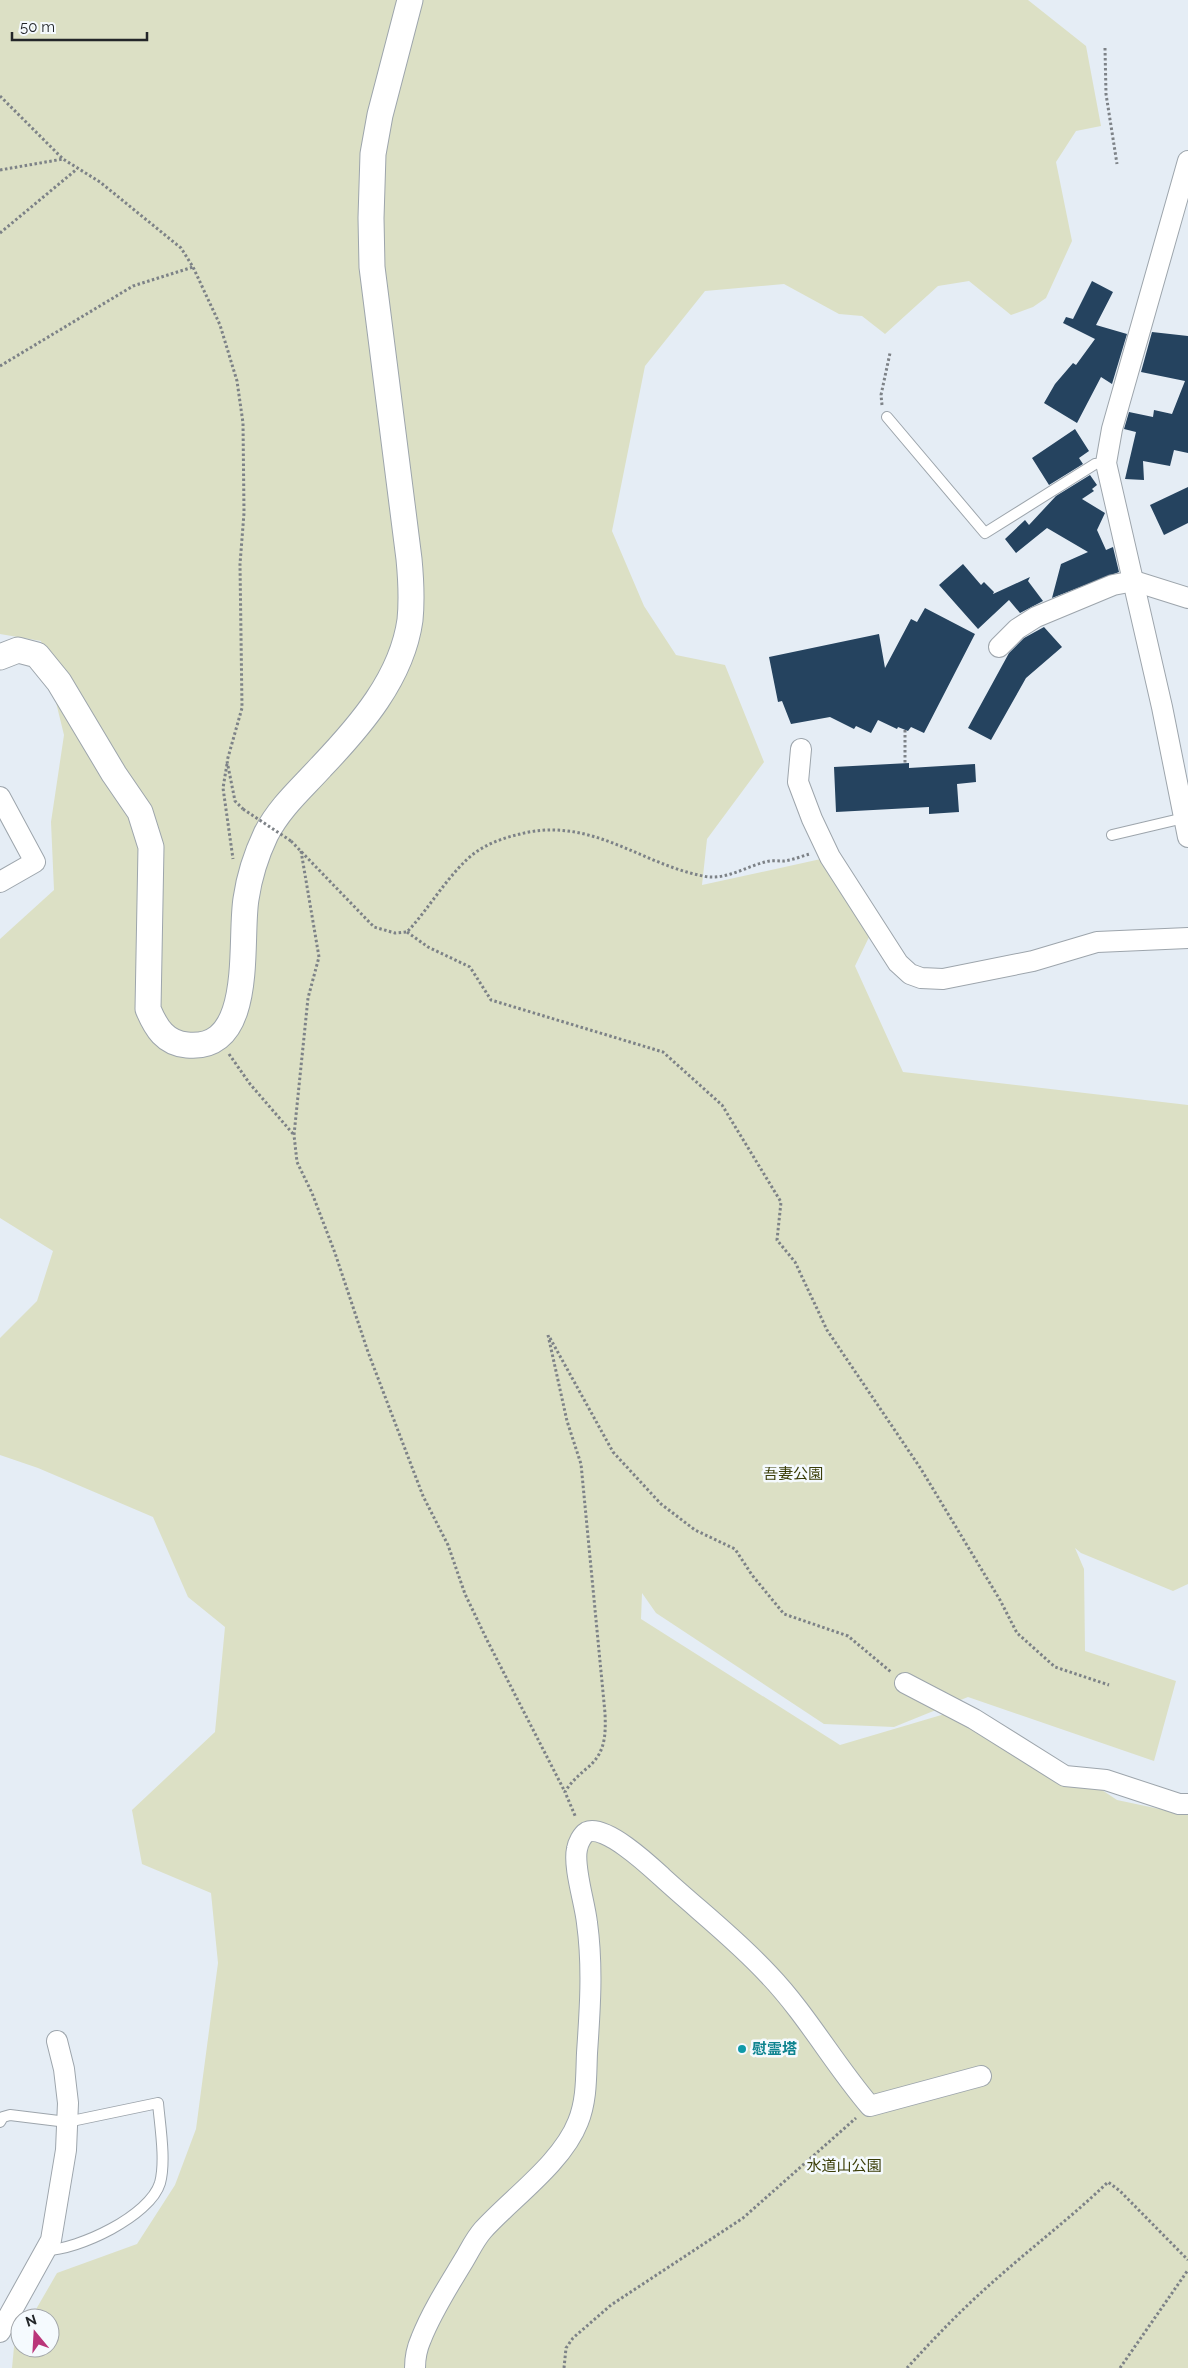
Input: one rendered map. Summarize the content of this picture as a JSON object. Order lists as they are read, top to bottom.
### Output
{
  "parks": ["吾妻公園", "水道山公園"],
  "places": ["慰霊塔"],
  "scale_bar": "50 m",
  "north": "top"
}
